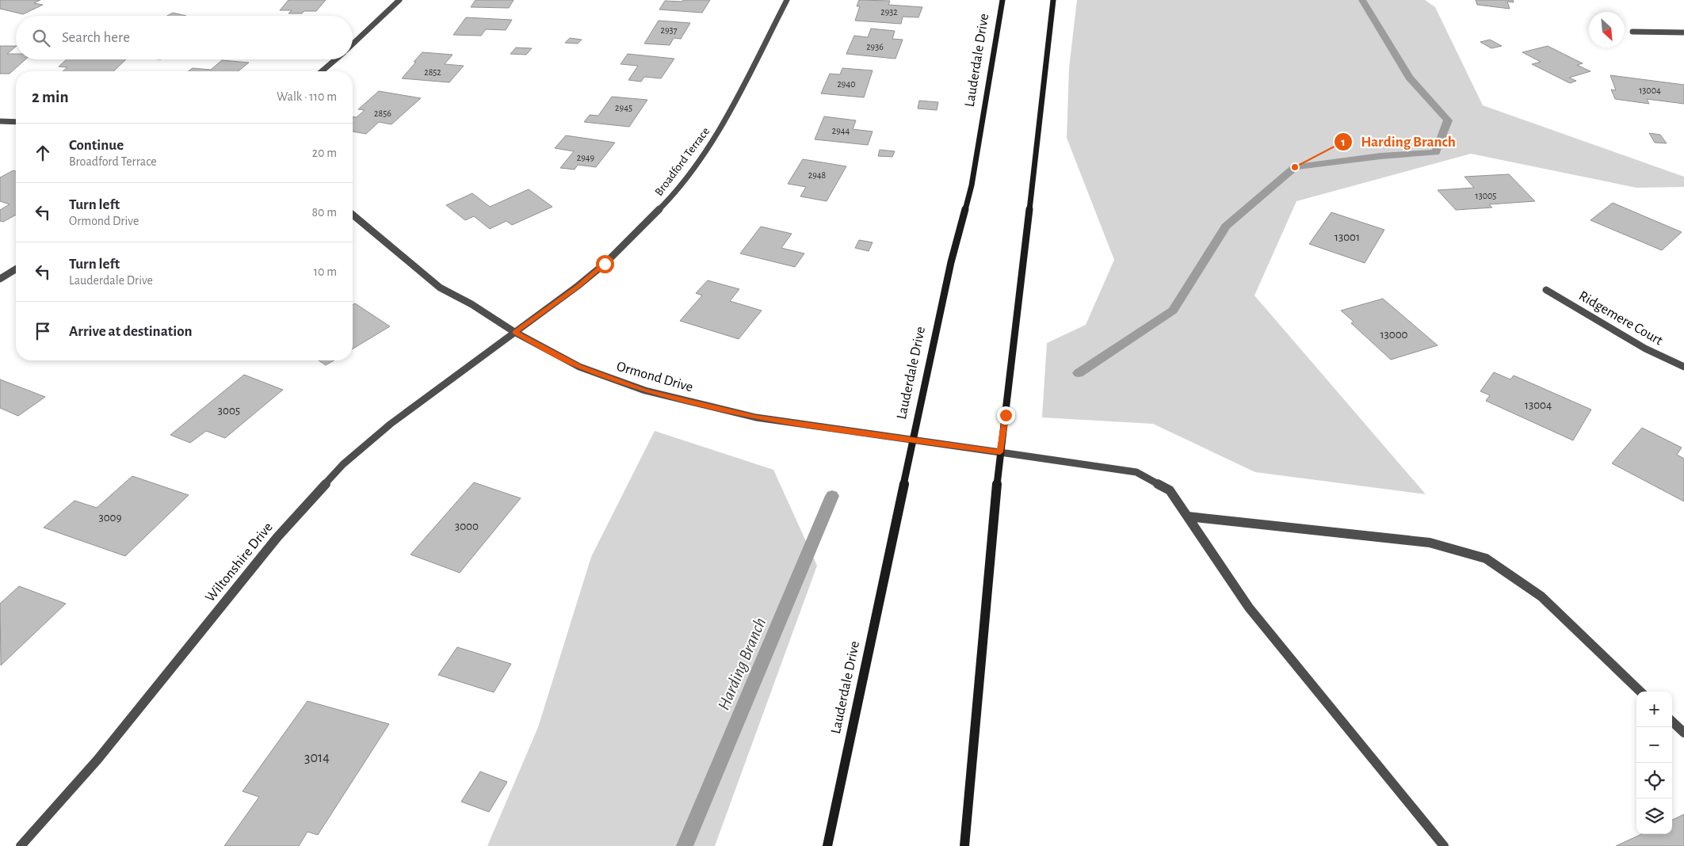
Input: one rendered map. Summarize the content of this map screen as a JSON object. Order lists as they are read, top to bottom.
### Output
{
  "streets": {
    "main road": ["Lauderdale Drive"],
    "street": [
      "Broadford Terrace",
      "Ridgemere Court",
      "Ormond Drive",
      "Wiltonshire Drive"
    ]
  },
  "crossings": [
    ["Lauderdale Drive", "Ormond Drive"],
    ["Broadford Terrace", "Ormond Drive"],
    ["Broadford Terrace", "Wiltonshire Drive"],
    ["Ormond Drive", "Wiltonshire Drive"]
  ],
  "water": ["Harding Branch"],
  "places": ["Harding Branch"],
  "house_numbers": [
    "2932",
    "2937",
    "2936",
    "2852",
    "2940",
    "13004",
    "2945",
    "2856",
    "2944",
    "2949",
    "2948",
    "13005",
    "13001",
    "13000",
    "13004",
    "3005",
    "3009",
    "3000",
    "3014"
  ],
  "north": "bottom right",
  "page": {
    "search": "Search here",
    "heading": ["2 min", "Walk · 110 m"],
    "list": [
      ["Continue", "Broadford Terrace", "20 m"],
      ["Turn left", "Ormond Drive", "80 m"],
      ["Turn left", "Lauderdale Drive", "10 m"],
      "Arrive at destination"
    ],
    "map_buttons": ["+", "−"]
  }
}
